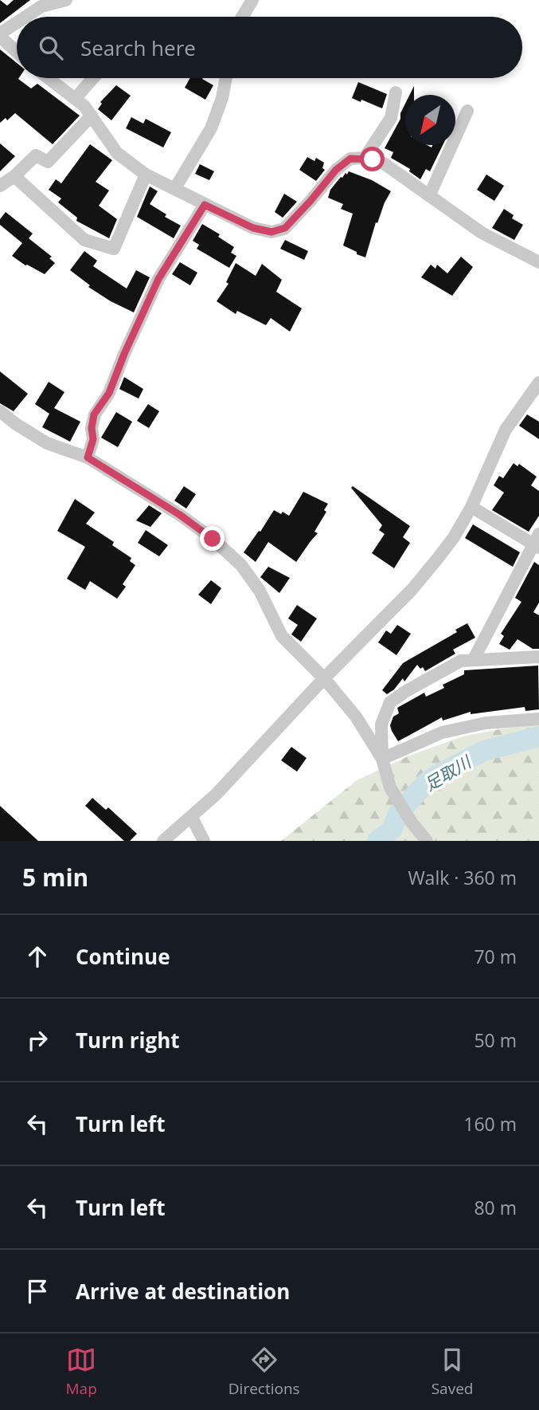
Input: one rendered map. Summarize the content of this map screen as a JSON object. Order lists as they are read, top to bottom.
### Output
{
  "water": ["足取川"],
  "north": "bottom left",
  "page": {
    "search": "Search here",
    "heading": ["5 min", "Walk · 360 m"],
    "list": [
      ["Continue", "70 m"],
      ["Turn right", "50 m"],
      ["Turn left", "160 m"],
      ["Turn left", "80 m"],
      "Arrive at destination"
    ],
    "nav": ["Map", "Directions", "Saved"]
  }
}
